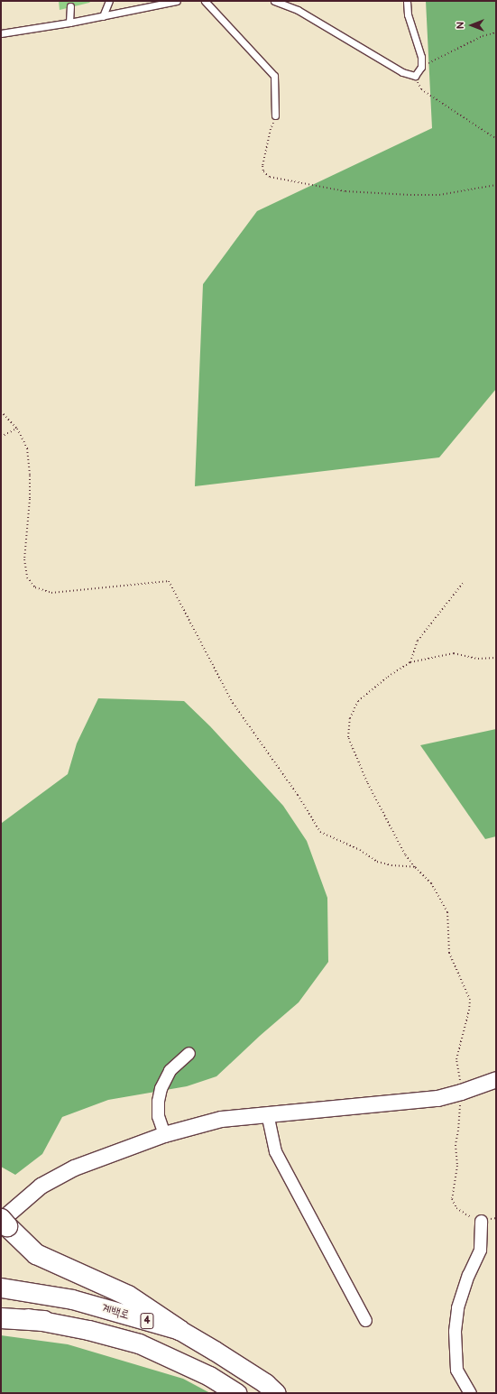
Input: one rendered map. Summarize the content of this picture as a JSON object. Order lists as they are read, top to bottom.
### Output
{
  "streets": {
    "main road": ["계백로", "4"]
  },
  "north": "left"
}
